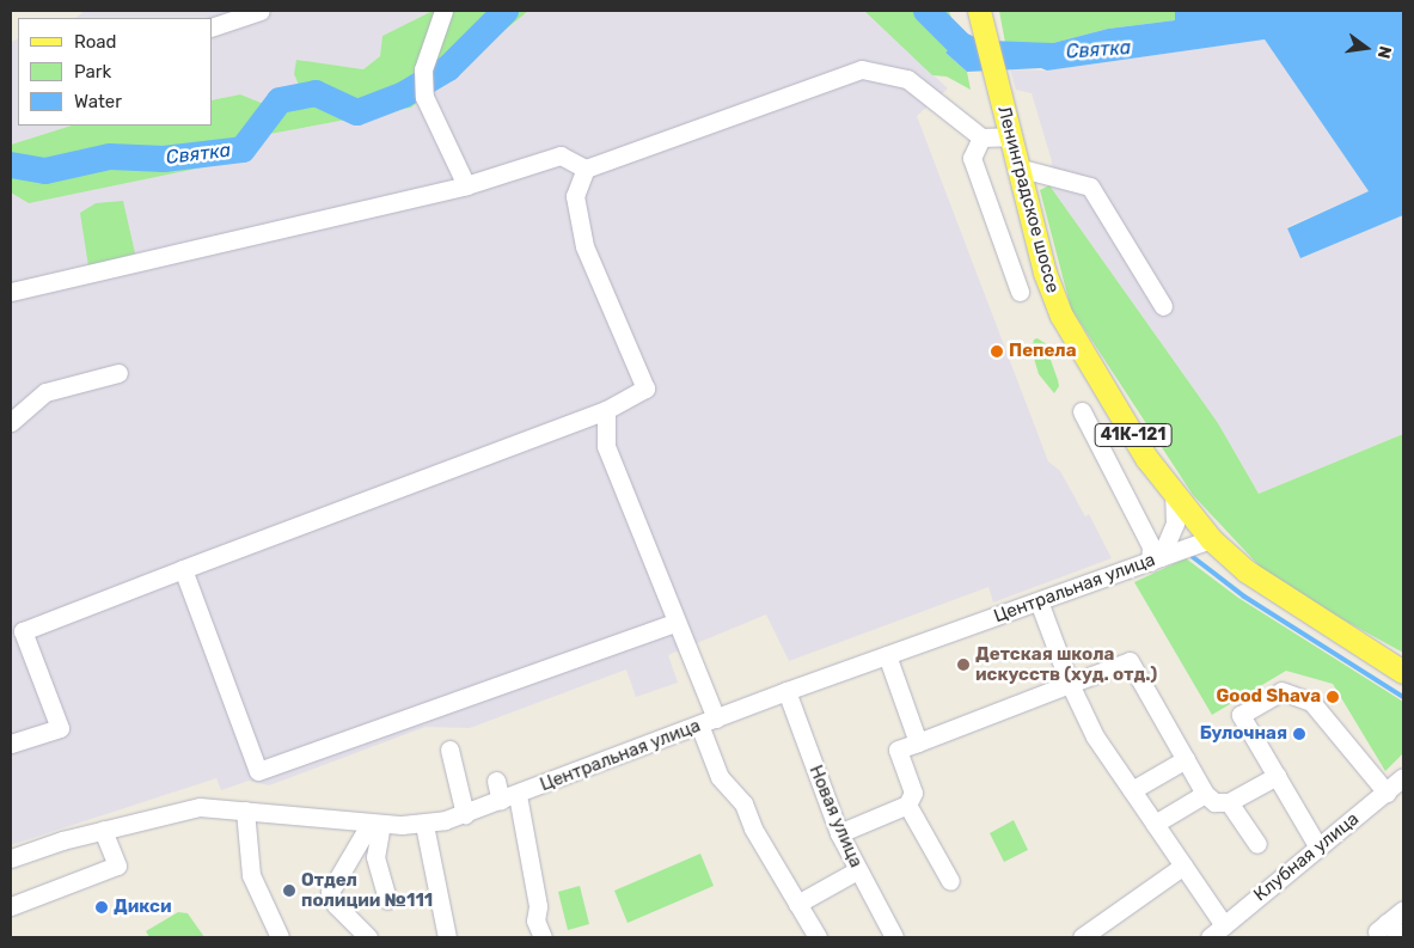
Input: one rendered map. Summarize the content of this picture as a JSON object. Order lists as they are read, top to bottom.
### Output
{
  "streets": {
    "main road": ["Ленинградское шоссе", "41К-121"],
    "street": ["Центральная улица", "Новая улица", "Клубная улица"]
  },
  "crossings": [
    ["Ленинградское шоссе", "Центральная улица"],
    ["Центральная улица", "Новая улица"]
  ],
  "water": ["Святка"],
  "places": [
    "Пепела",
    "Детская школа искусств (худ. отд.)",
    "Good Shava",
    "Булочная",
    "Отдел полиции №111",
    "Дикси"
  ],
  "legend": ["Road", "Park", "Water"],
  "north": "right"
}
